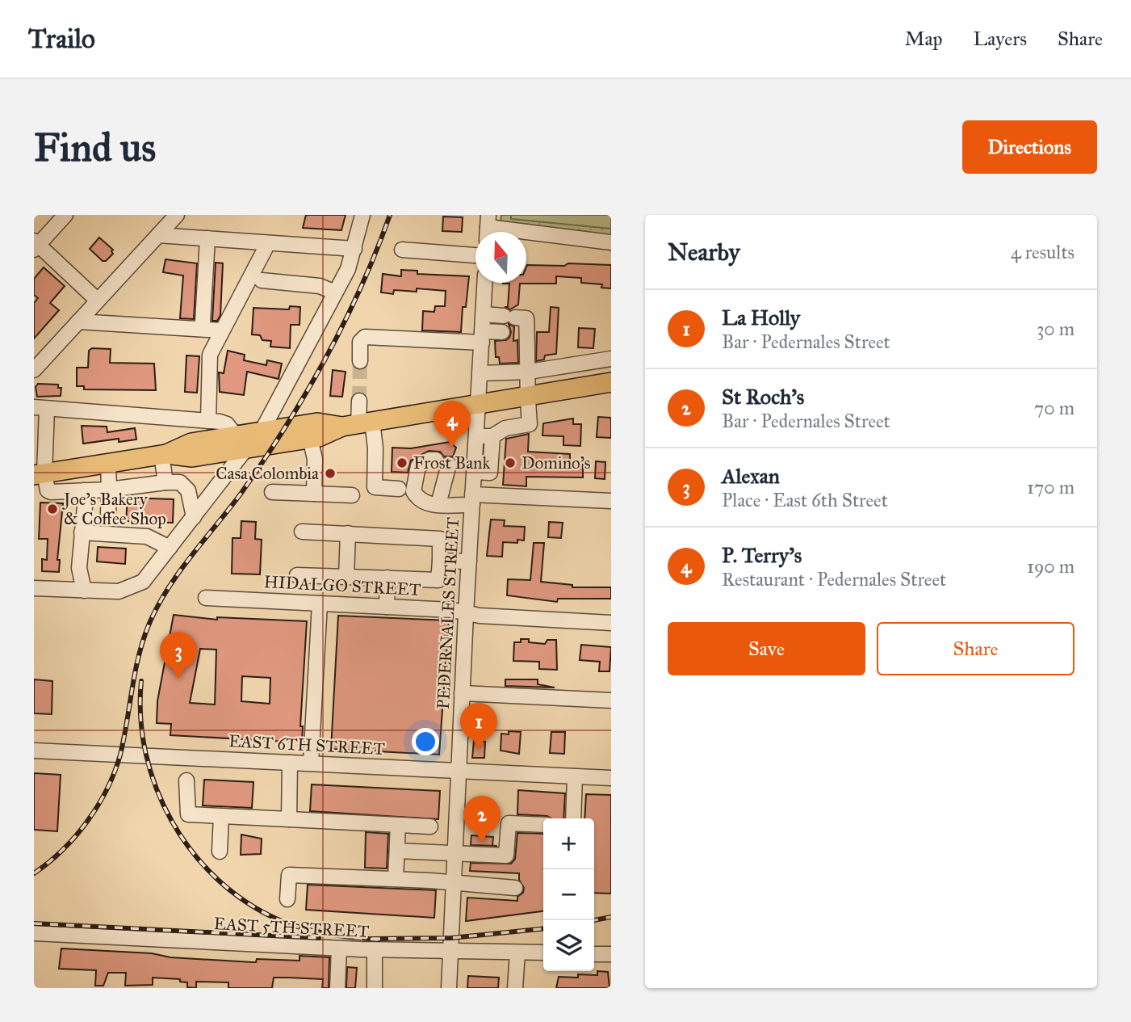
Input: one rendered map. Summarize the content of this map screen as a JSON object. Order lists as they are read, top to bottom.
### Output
{
  "streets": {
    "street": [
      "HIDALGO STREET",
      "PEDERNALES STREET",
      "EAST 6TH STREET",
      "EAST 5TH STREET"
    ]
  },
  "crossings": [
    ["HIDALGO STREET", "PEDERNALES STREET"],
    ["PEDERNALES STREET", "EAST 6TH STREET"],
    ["PEDERNALES STREET", "EAST 5TH STREET"]
  ],
  "places": [
    "Frost Bank",
    "Domino's",
    "Casa Colombia",
    "Joe’s Bakery & Coffee Shop"
  ],
  "north": "top",
  "page": {
    "header": "Trailo",
    "nav": ["Map", "Layers", "Share"],
    "buttons": [
      "Directions",
      ["Save", "Share"]
    ],
    "title": "Find us",
    "heading": ["Nearby", "4 results"],
    "list": [
      {
        "mark": "1",
        "name": "La Holly",
        "note": "Bar · Pedernales Street",
        "value": "30 m"
      },
      {
        "mark": "2",
        "name": "St Roch's",
        "note": "Bar · Pedernales Street",
        "value": "70 m"
      },
      {
        "mark": "3",
        "name": "Alexan",
        "note": "Place · East 6th Street",
        "value": "170 m"
      },
      {
        "mark": "4",
        "name": "P. Terry's",
        "note": "Restaurant · Pedernales Street",
        "value": "190 m"
      }
    ],
    "pins": [
      "4",
      "3",
      "1",
      "2"
    ],
    "map_buttons": ["+", "−"]
  }
}
